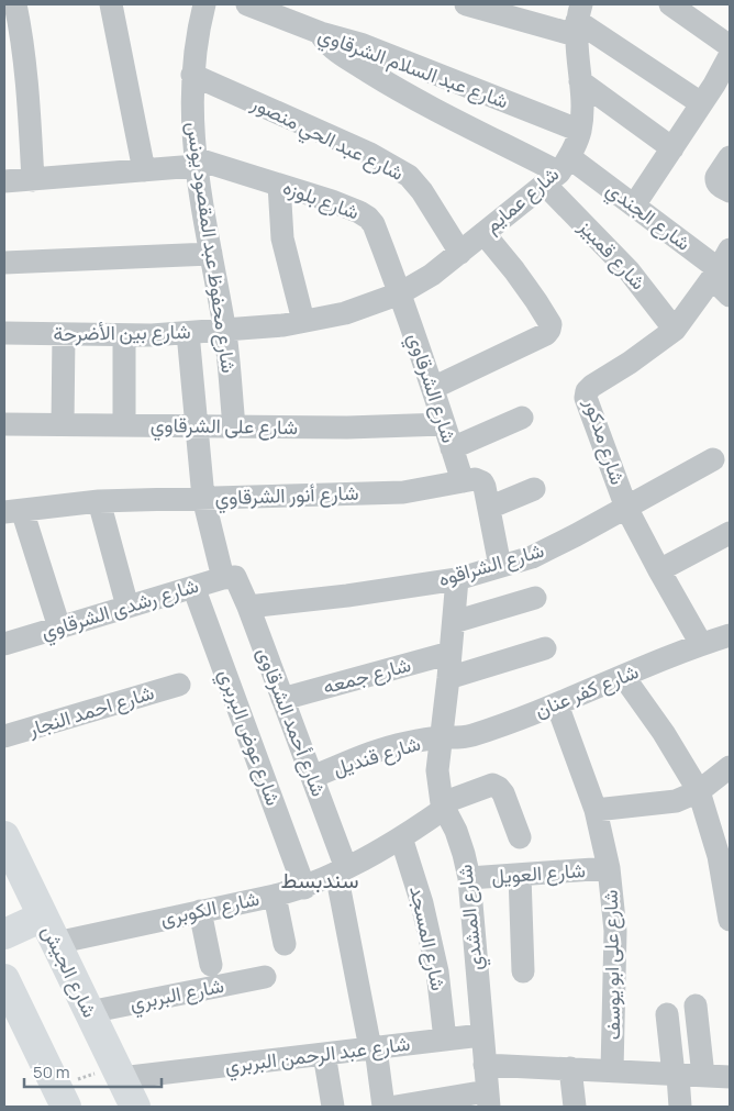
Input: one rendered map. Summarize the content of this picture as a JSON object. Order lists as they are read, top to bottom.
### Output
{
  "streets": {
    "main road": ["شارع الجيش"],
    "street": [
      "شارع عبد السلام الشرقاوي",
      "شارع عبد الحي منصور",
      "شارع بلوزه",
      "شارع عمايم",
      "شارع الجندي",
      "شارع محفوظ عبد المقصود يونس",
      "شارع قمبيز",
      "شارع بين الأضرحة",
      "شارع الشرقاوي",
      "شارع على الشرقاوي",
      "شارع مدكور",
      "شارع أنور الشرقاوي",
      "شارع الشراقوه",
      "شارع رشدى الشرقاوي",
      "شارع جمعه",
      "شارع كفر عنان",
      "شارع احمد النجار",
      "شارع أحمد الشرقاوى",
      "شارع عوض البربري",
      "شارع قنديل",
      "شارع العويل",
      "شارع الكوبرى",
      "شارع المشدي",
      "شارع المسجد",
      "شارع على ابو يوسف",
      "شارع البربري",
      "شارع عبد الرحمن البربري"
    ]
  },
  "crossings": [
    ["شارع عبد السلام الشرقاوي", "شارع عمايم"],
    ["شارع عبد الحي منصور", "شارع عمايم"],
    ["شارع عبد الحي منصور", "شارع محفوظ عبد المقصود يونس"],
    ["شارع بلوزه", "شارع عمايم"],
    ["شارع بلوزه", "شارع محفوظ عبد المقصود يونس"],
    ["شارع بلوزه", "شارع بين الأضرحة"],
    ["شارع بلوزه", "شارع الشرقاوي"],
    ["شارع عمايم", "شارع الجندي"],
    ["شارع عمايم", "شارع قمبيز"],
    ["شارع عمايم", "شارع بين الأضرحة"],
    ["شارع عمايم", "شارع الشرقاوي"],
    ["شارع الجندي", "شارع قمبيز"],
    ["شارع الجندي", "شارع مدكور"],
    ["شارع محفوظ عبد المقصود يونس", "شارع بين الأضرحة"],
    ["شارع محفوظ عبد المقصود يونس", "شارع على الشرقاوي"],
    ["شارع قمبيز", "شارع مدكور"],
    ["شارع بين الأضرحة", "شارع الشرقاوي"],
    ["شارع بين الأضرحة", "شارع أحمد الشرقاوى"],
    ["شارع الشرقاوي", "شارع على الشرقاوي"],
    ["شارع الشرقاوي", "شارع أنور الشرقاوي"],
    ["شارع على الشرقاوي", "شارع أحمد الشرقاوى"],
    ["شارع مدكور", "شارع الشراقوه"],
    ["شارع مدكور", "شارع كفر عنان"],
    ["شارع أنور الشرقاوي", "شارع الشراقوه"],
    ["شارع أنور الشرقاوي", "شارع أحمد الشرقاوى"],
    ["شارع الشراقوه", "شارع أحمد الشرقاوى"],
    ["شارع الشراقوه", "شارع المشدي"],
    ["شارع رشدى الشرقاوي", "شارع أحمد الشرقاوى"],
    ["شارع رشدى الشرقاوي", "شارع عوض البربري"],
    ["شارع جمعه", "شارع أحمد الشرقاوى"],
    ["شارع جمعه", "شارع المشدي"],
    ["شارع كفر عنان", "شارع قنديل"],
    ["شارع كفر عنان", "شارع المشدي"],
    ["شارع كفر عنان", "شارع على ابو يوسف"],
    ["شارع أحمد الشرقاوى", "شارع قنديل"],
    ["شارع أحمد الشرقاوى", "شارع الكوبرى"],
    ["شارع أحمد الشرقاوى", "شارع عبد الرحمن البربري"],
    ["شارع عوض البربري", "شارع الكوبرى"],
    ["شارع قنديل", "شارع المشدي"],
    ["شارع العويل", "شارع المشدي"],
    ["شارع العويل", "شارع على ابو يوسف"],
    ["شارع الكوبرى", "شارع المشدي"],
    ["شارع الكوبرى", "شارع المسجد"],
    ["شارع الكوبرى", "شارع الجيش"],
    ["شارع المشدي", "شارع عبد الرحمن البربري"],
    ["شارع المسجد", "شارع عبد الرحمن البربري"],
    ["شارع الجيش", "شارع البربري"],
    ["شارع الجيش", "شارع عبد الرحمن البربري"]
  ],
  "districts": ["سندبسط"],
  "scale_bar": "50 m"
}
